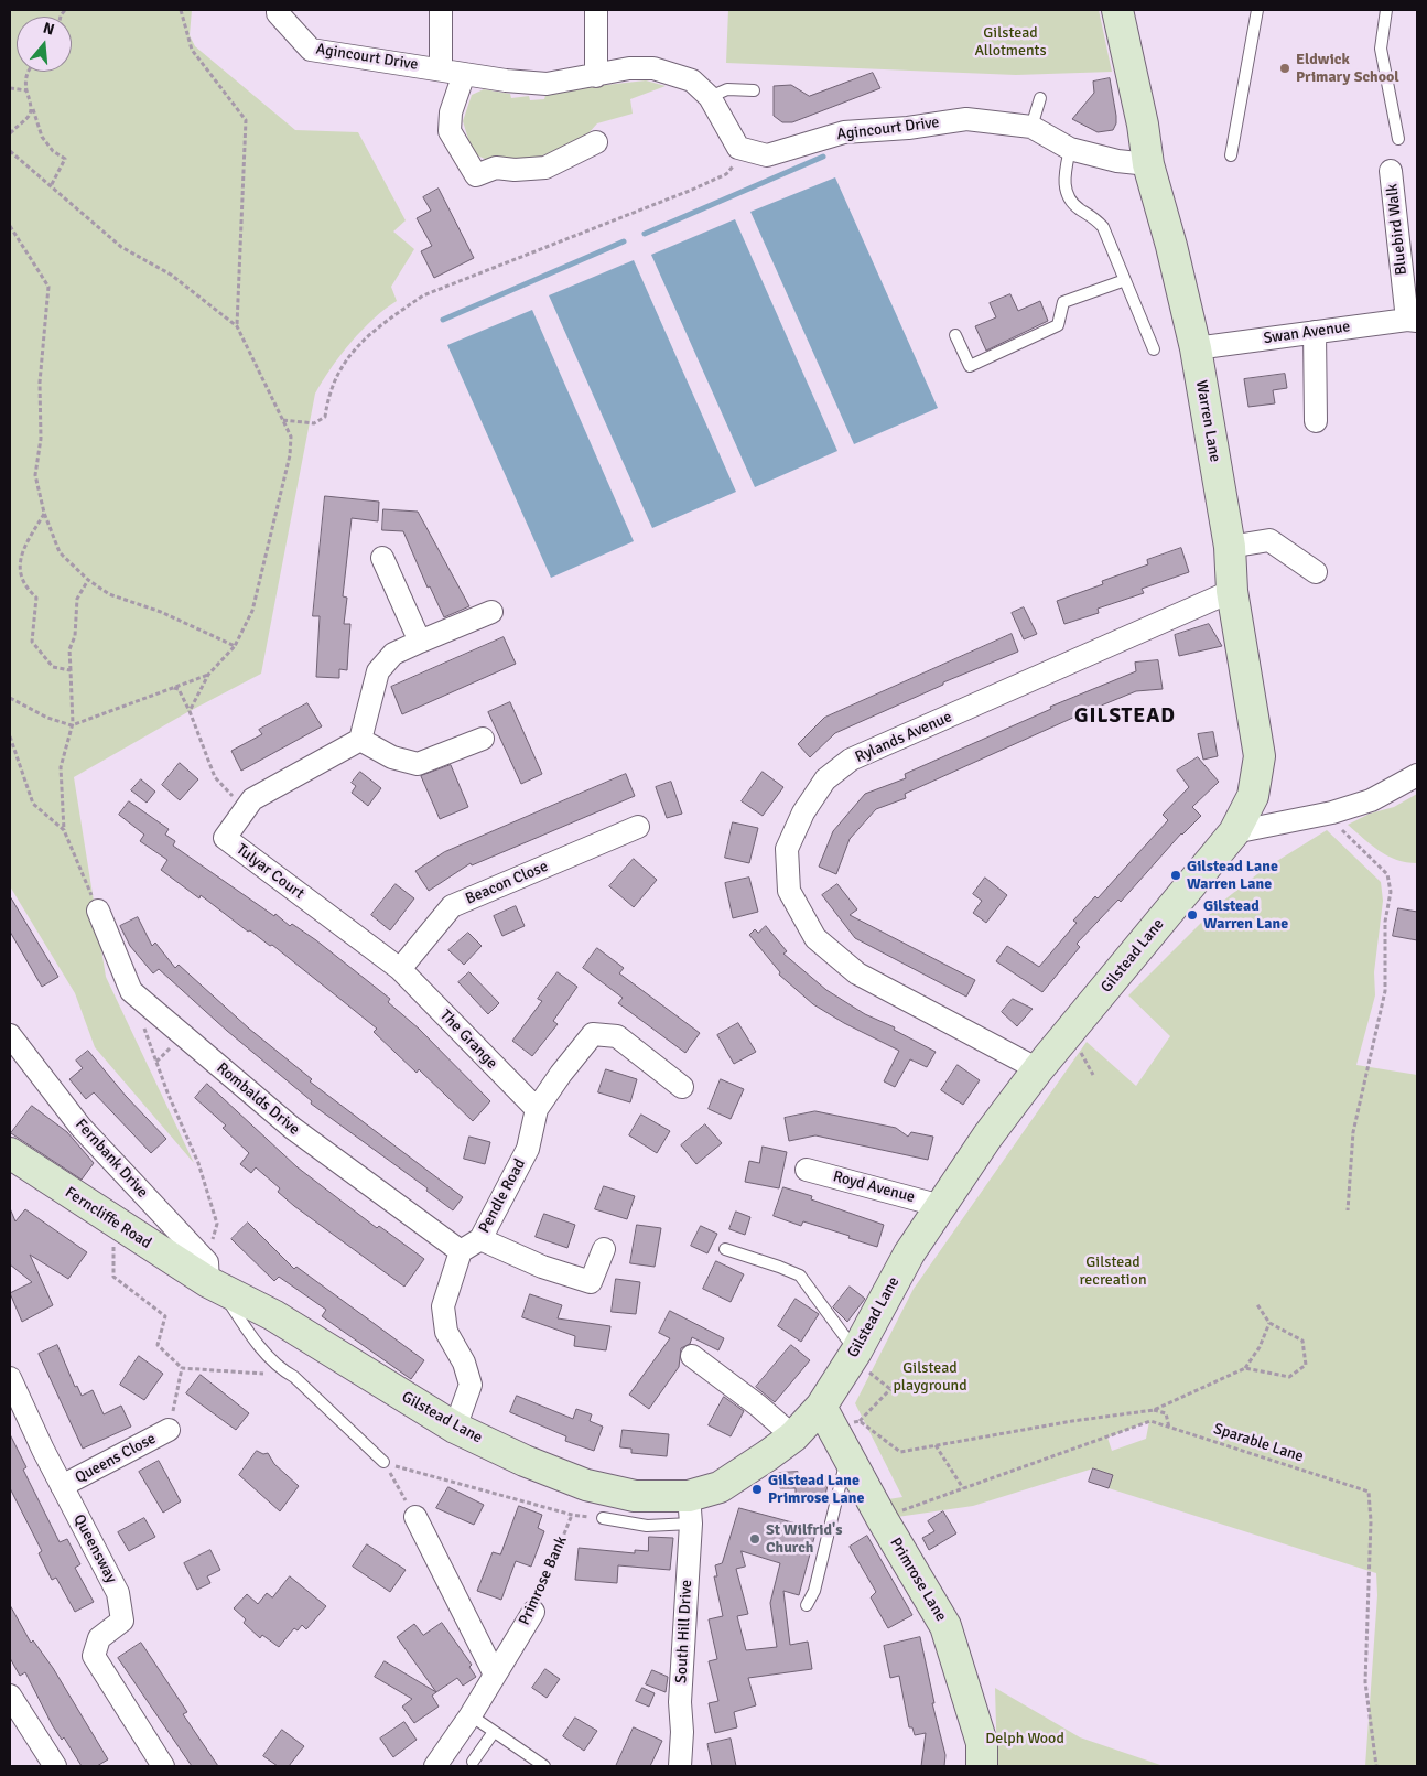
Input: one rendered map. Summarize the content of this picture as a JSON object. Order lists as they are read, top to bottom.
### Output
{
  "streets": {
    "street": [
      "Agincourt Drive",
      "Bluebird Walk",
      "Swan Avenue",
      "Warren Lane",
      "Rylands Avenue",
      "Tulyar Court",
      "Beacon Close",
      "Gilstead Lane",
      "The Grange",
      "Rombalds Drive",
      "Fernbank Drive",
      "Royd Avenue",
      "Pendle Road",
      "Ferncliffe Road",
      "Queens Close",
      "Queensway",
      "Primrose Lane",
      "Primrose Bank",
      "South Hill Drive"
    ],
    "path": ["Sparable Lane"]
  },
  "crossings": [
    ["Agincourt Drive", "Warren Lane"],
    ["Bluebird Walk", "Swan Avenue"],
    ["Swan Avenue", "Warren Lane"],
    ["Warren Lane", "Rylands Avenue"],
    ["Warren Lane", "Gilstead Lane"],
    ["Rylands Avenue", "Gilstead Lane"],
    ["Tulyar Court", "Beacon Close"],
    ["Tulyar Court", "The Grange"],
    ["Beacon Close", "The Grange"],
    ["Gilstead Lane", "Fernbank Drive"],
    ["Gilstead Lane", "Royd Avenue"],
    ["Gilstead Lane", "Ferncliffe Road"],
    ["Gilstead Lane", "Primrose Lane"],
    ["Gilstead Lane", "South Hill Drive"],
    ["The Grange", "Pendle Road"],
    ["Rombalds Drive", "Pendle Road"],
    ["Fernbank Drive", "Ferncliffe Road"],
    ["Sparable Lane", "Primrose Lane"],
    ["Queens Close", "Queensway"]
  ],
  "districts": ["GILSTEAD"],
  "parks": [
    "Gilstead Allotments",
    "Gilstead recreation",
    "Gilstead playground",
    "Delph Wood"
  ],
  "places": [
    "Eldwick Primary School",
    "Gilstead Lane Warren Lane",
    "Gilstead Warren Lane",
    "Gilstead Lane Primrose Lane",
    "St Wilfrid's Church"
  ],
  "north": "top"
}
